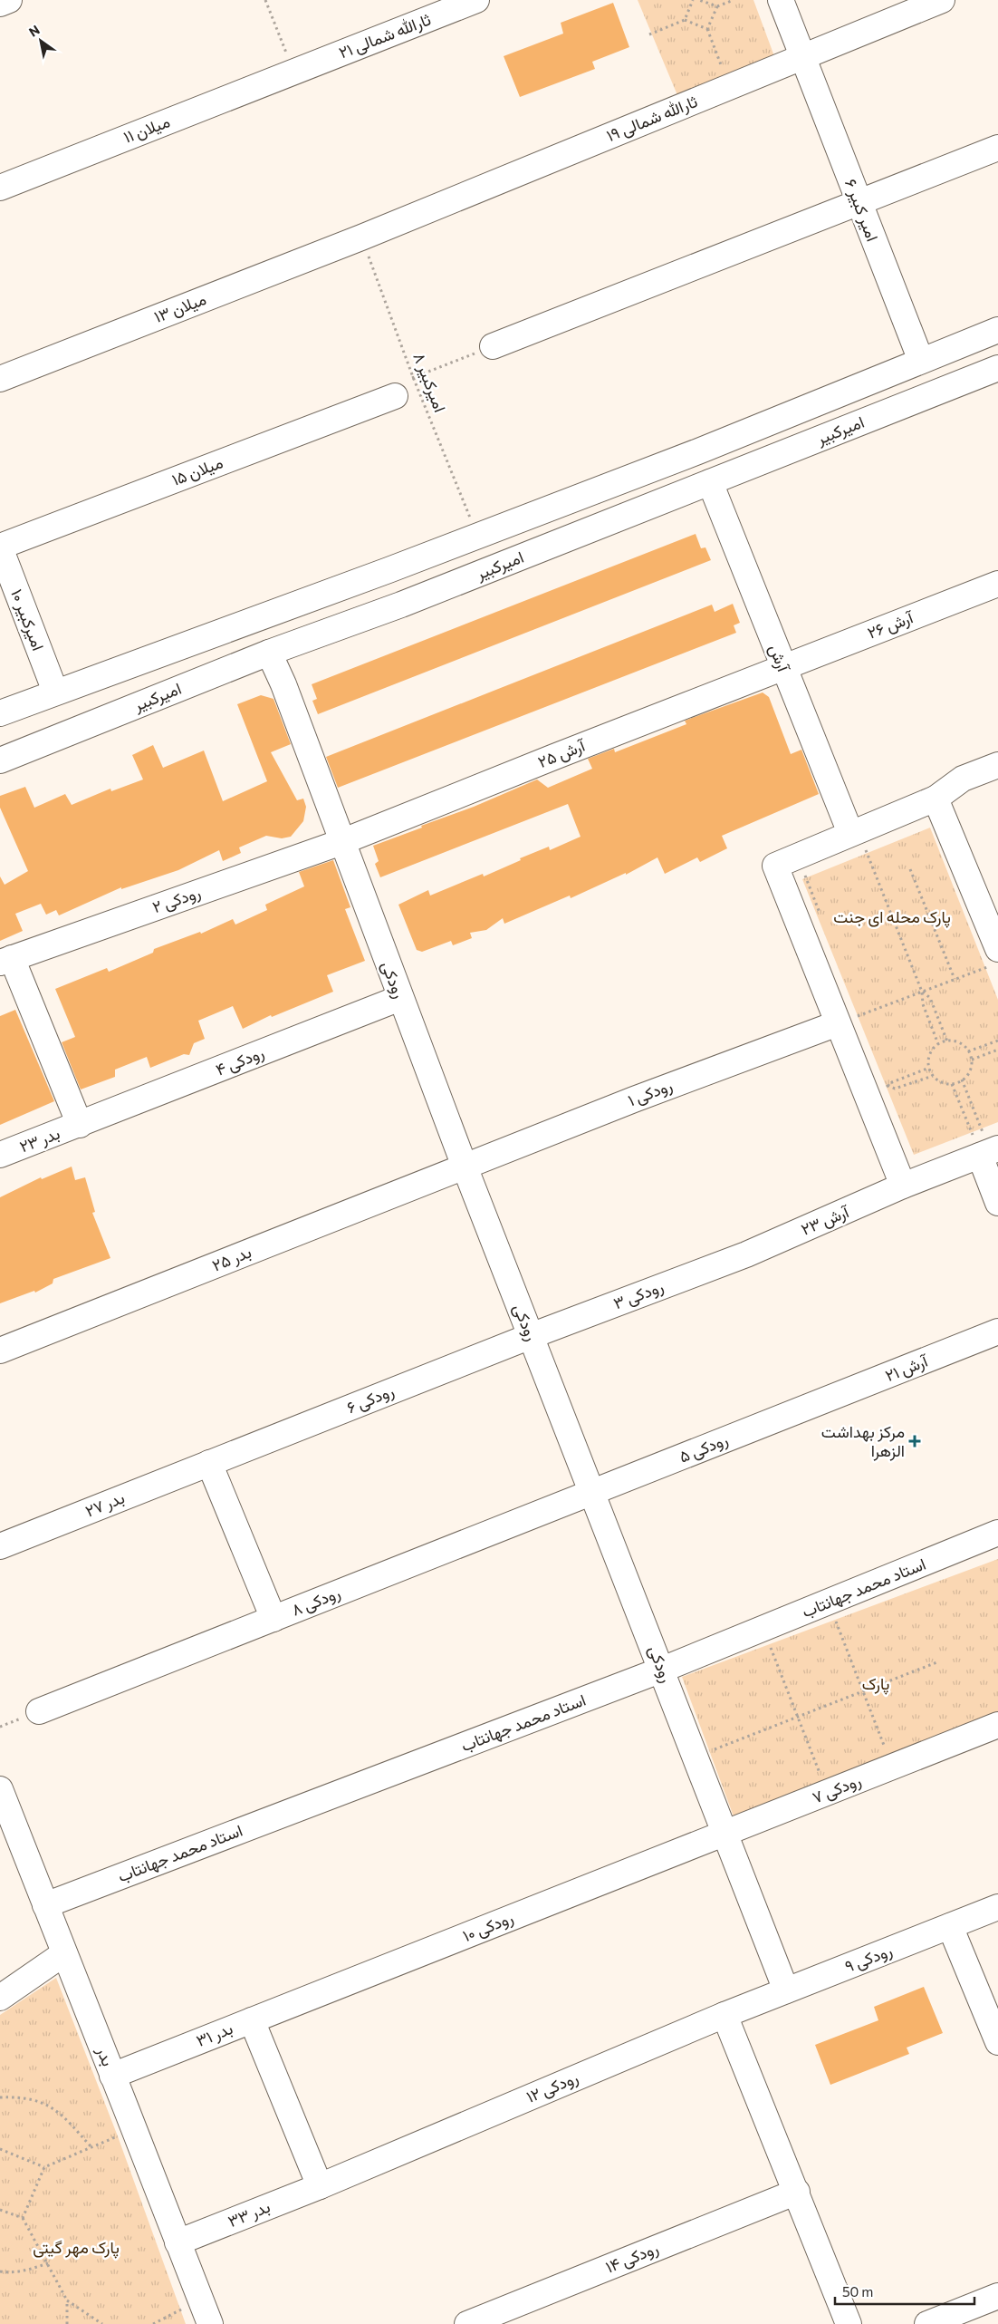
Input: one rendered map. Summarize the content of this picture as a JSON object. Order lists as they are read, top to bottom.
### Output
{
  "streets": {
    "street": [
      "ثارالله شمالی ۲۱",
      "ثارالله شمالی ۱۹",
      "میلان ۱۱",
      "امیر کبیر ۶",
      "میلان ۱۳",
      "امیرکبیر",
      "میلان ۱۵",
      "امیرکبیر ۱۰",
      "آرش ۲۶",
      "آرش",
      "آرش ۲۵",
      "رودکی ۲",
      "رودکی",
      "رودکی ۴",
      "رودکی ۱",
      "بدر ۲۳",
      "آرش ۲۳",
      "بدر ۲۵",
      "رودکی ۳",
      "آرش ۲۱",
      "رودکی ۶",
      "رودکی ۵",
      "بدر ۲۷",
      "استاد محمد جهانتاب",
      "رودکی ۸",
      "رودکی ۷",
      "رودکی ۱۰",
      "رودکی ۹",
      "بدر ۳۱",
      "بدر",
      "رودکی ۱۲",
      "بدر ۳۳",
      "رودکی ۱۴"
    ],
    "path": ["امیرکبیر ۸"]
  },
  "crossings": [
    ["ثارالله شمالی ۲۱", "میلان ۱۱"],
    ["ثارالله شمالی ۱۹", "امیر کبیر ۶"],
    ["ثارالله شمالی ۱۹", "میلان ۱۳"],
    ["ثارالله شمالی ۱۹", "امیرکبیر ۸"],
    ["میلان ۱۳", "امیرکبیر ۸"],
    ["امیرکبیر", "آرش"],
    ["امیرکبیر", "رودکی"],
    ["میلان ۱۵", "امیرکبیر ۱۰"],
    ["آرش ۲۶", "آرش"],
    ["آرش ۲۶", "آرش ۲۵"],
    ["آرش", "آرش ۲۵"],
    ["آرش ۲۵", "رودکی ۲"],
    ["آرش ۲۵", "رودکی"],
    ["رودکی ۲", "رودکی"],
    ["رودکی", "رودکی ۴"],
    ["رودکی", "رودکی ۱"],
    ["رودکی", "بدر ۲۵"],
    ["رودکی", "رودکی ۳"],
    ["رودکی", "رودکی ۶"],
    ["رودکی", "رودکی ۵"],
    ["رودکی", "استاد محمد جهانتاب"],
    ["رودکی", "رودکی ۸"],
    ["رودکی", "رودکی ۷"],
    ["رودکی", "رودکی ۱۰"],
    ["رودکی", "رودکی ۹"],
    ["رودکی", "رودکی ۱۲"],
    ["رودکی ۴", "بدر ۲۳"],
    ["رودکی ۱", "بدر ۲۵"],
    ["آرش ۲۳", "رودکی ۳"],
    ["رودکی ۳", "رودکی ۶"],
    ["آرش ۲۱", "رودکی ۵"],
    ["رودکی ۶", "بدر ۲۷"],
    ["رودکی ۵", "رودکی ۸"],
    ["استاد محمد جهانتاب", "بدر"],
    ["رودکی ۷", "رودکی ۱۰"],
    ["رودکی ۱۰", "بدر ۳۱"],
    ["رودکی ۹", "رودکی ۱۲"],
    ["بدر ۳۱", "بدر"],
    ["بدر", "بدر ۳۳"],
    ["رودکی ۱۲", "بدر ۳۳"]
  ],
  "parks": ["پارک محله ای جنت", "پارک", "پارک مهر گیتی"],
  "places": {
    "health": ["مرکز بهداشت الزهرا"]
  },
  "scale_bar": "50 m",
  "north": "top left"
}
